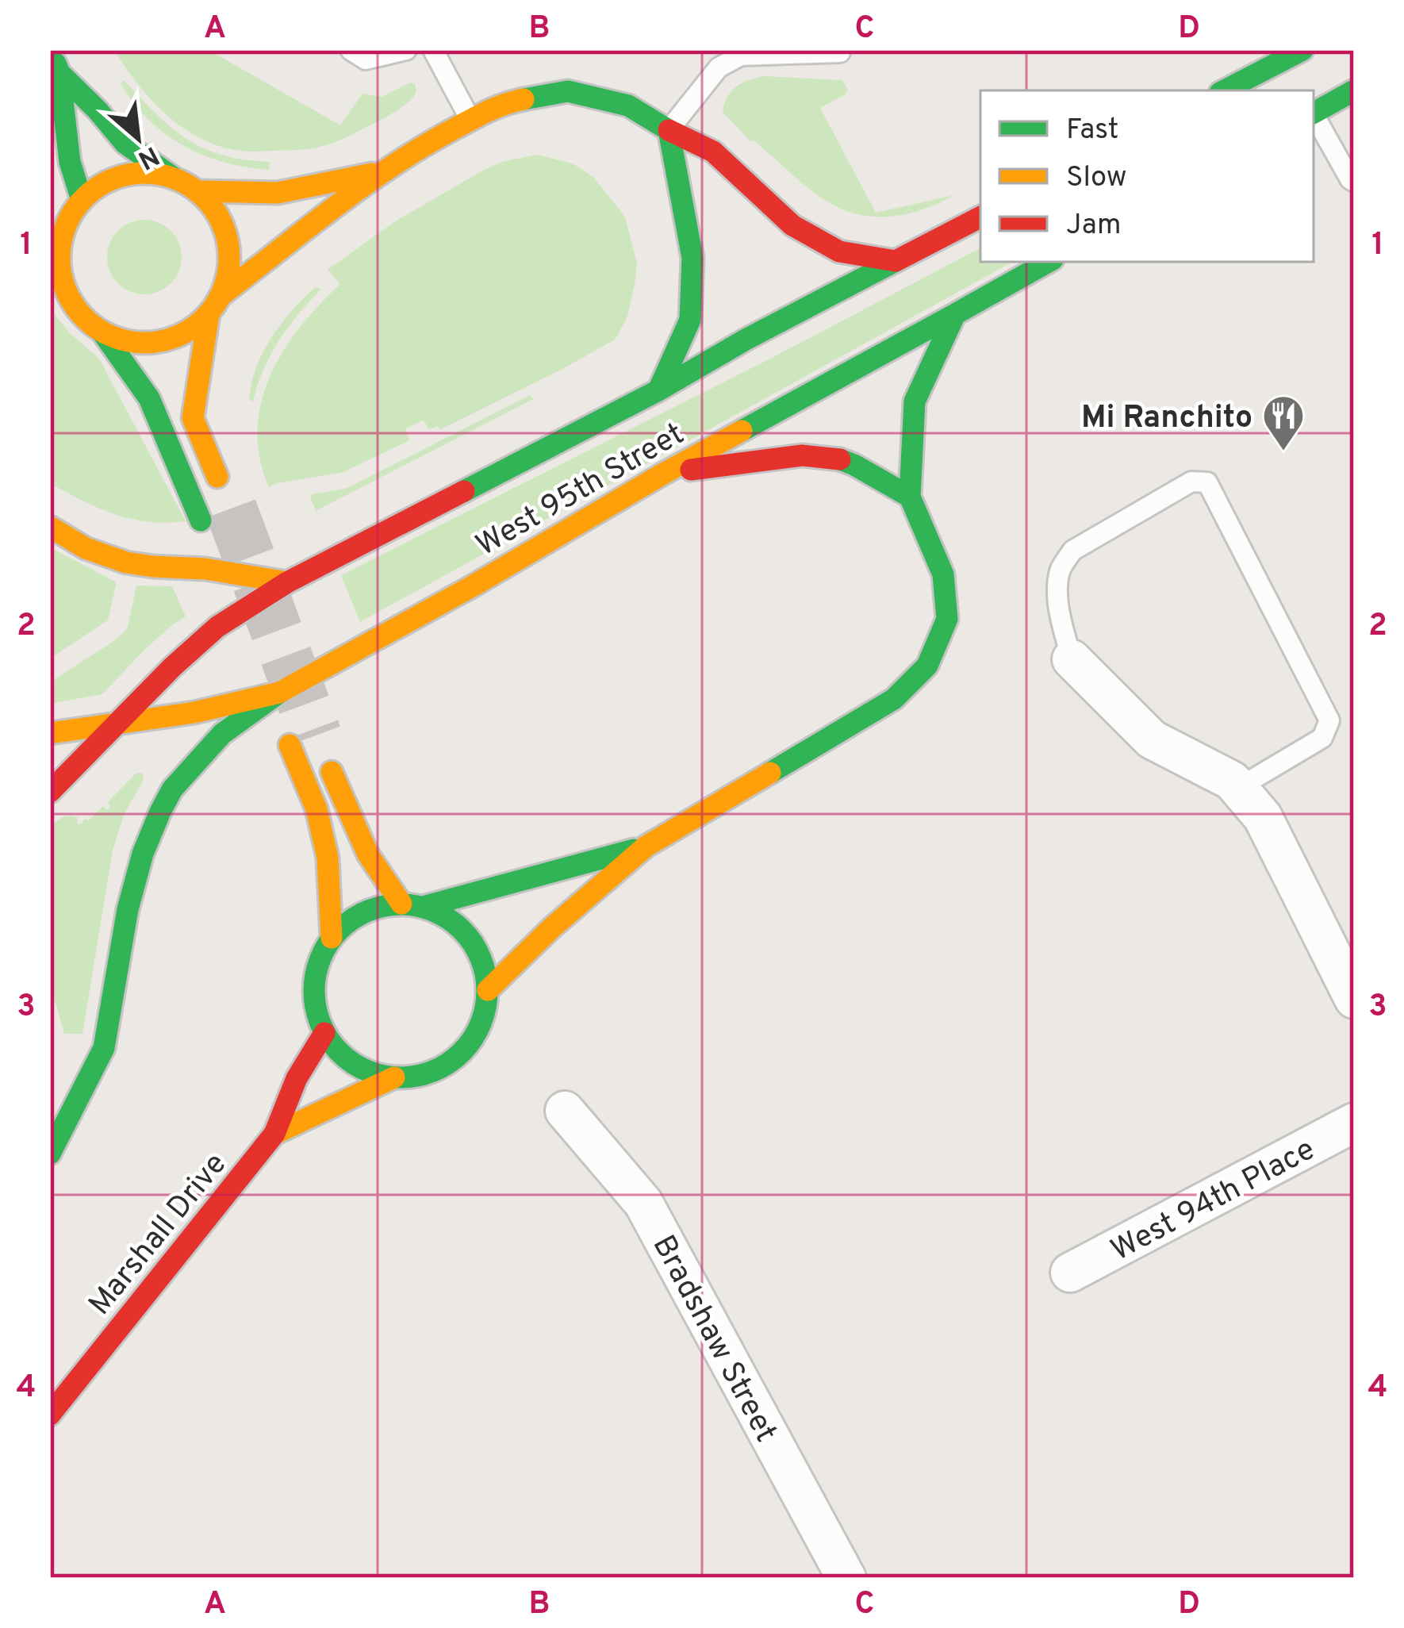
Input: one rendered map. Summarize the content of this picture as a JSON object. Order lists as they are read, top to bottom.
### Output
{
  "streets": {
    "main road": ["West 95th Street", "Marshall Drive"],
    "street": ["West 94th Place", "Bradshaw Street"]
  },
  "places": {
    "restaurant": ["Mi Ranchito"]
  },
  "legend": ["Fast", "Slow", "Jam"],
  "north": "bottom right",
  "grid": {
    "columns": [
      "A",
      "B",
      "C",
      "D"
    ],
    "rows": [
      "1",
      "2",
      "3",
      "4"
    ]
  }
}
